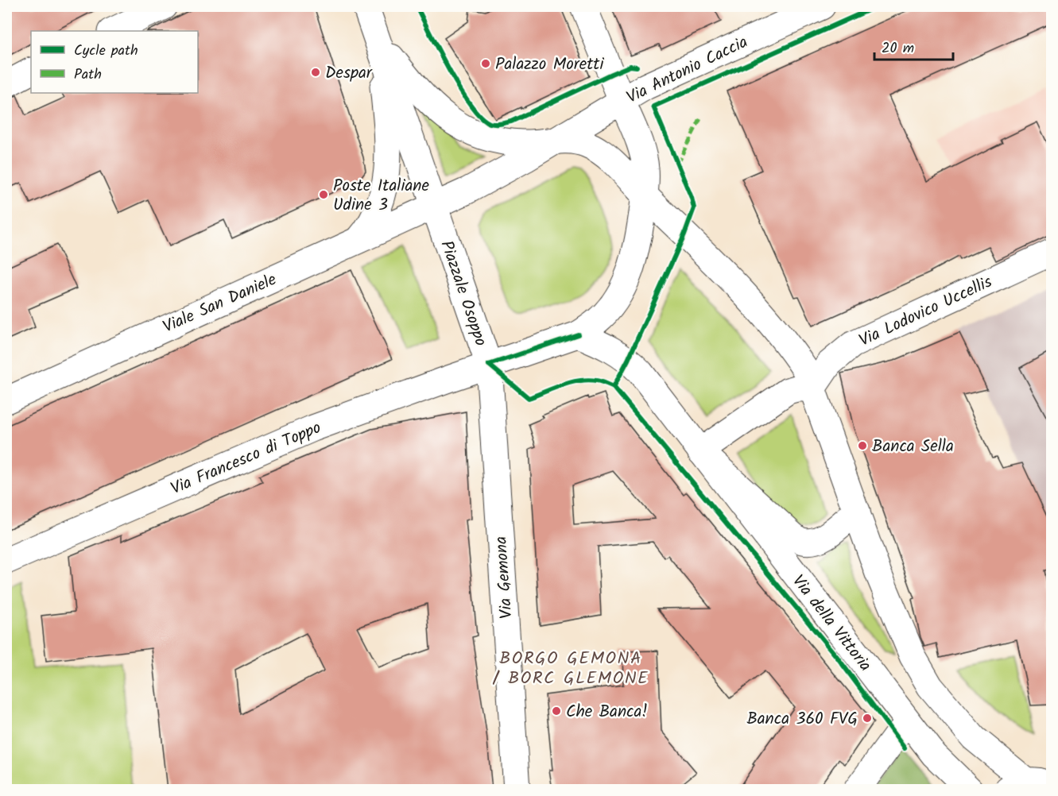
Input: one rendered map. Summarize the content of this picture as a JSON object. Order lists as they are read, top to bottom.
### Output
{
  "streets": {
    "main road": [
      "Via Antonio Caccia",
      "Piazzale Osoppo",
      "Viale San Daniele",
      "Via Lodovico Uccellis",
      "Via Francesco di Toppo",
      "Via Gemona",
      "Via della Vittoria"
    ]
  },
  "crossings": [
    ["Via Antonio Caccia", "Piazzale Osoppo"],
    ["Piazzale Osoppo", "Viale San Daniele"],
    ["Piazzale Osoppo", "Via Francesco di Toppo"],
    ["Piazzale Osoppo", "Via Gemona"],
    ["Piazzale Osoppo", "Via della Vittoria"],
    ["Via Francesco di Toppo", "Via Gemona"]
  ],
  "districts": ["BORGO GEMONA / BORC GLEMONE"],
  "places": [
    "Palazzo Moretti",
    "Despar",
    "Poste Italiane Udine 3",
    "Banca Sella",
    "Che Banca!",
    "Banca 360 FVG"
  ],
  "legend": ["Cycle path", "Path"],
  "scale_bar": "20 m"
}
